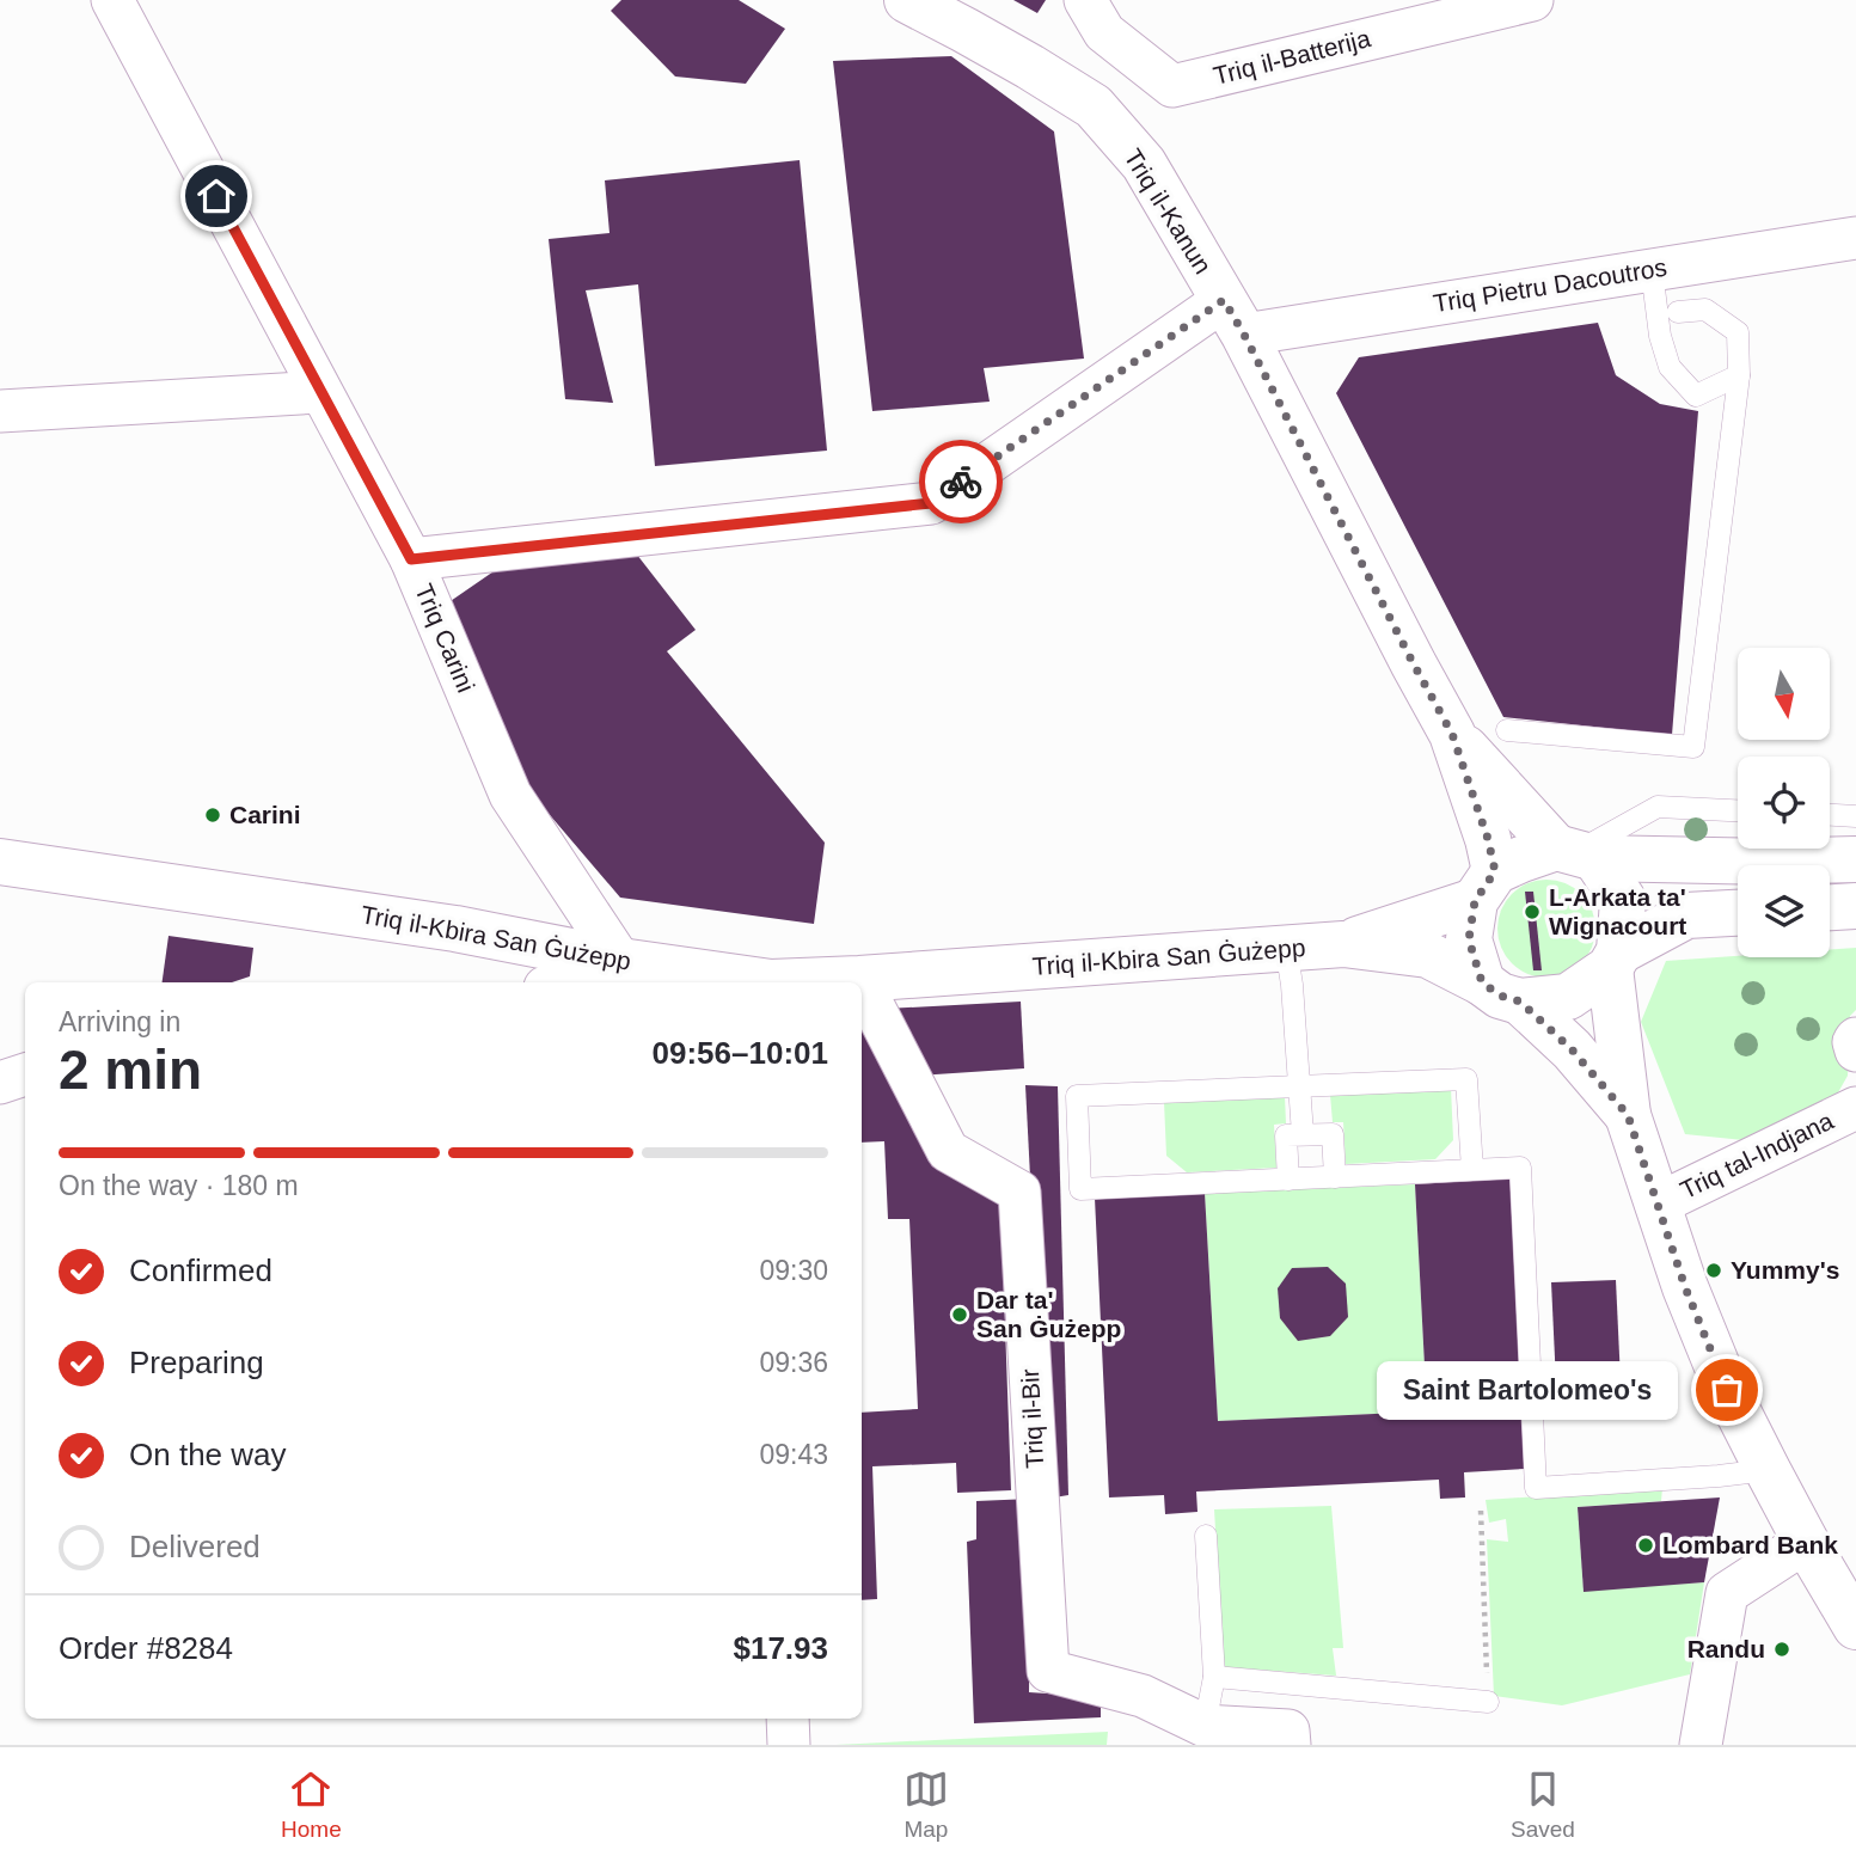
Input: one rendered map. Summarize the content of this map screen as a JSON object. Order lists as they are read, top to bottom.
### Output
{
  "streets": {
    "main road": ["Triq il-Kanun", "Triq il-Kbira San Ġużepp"],
    "street": [
      "Triq il-Batterija",
      "Triq Pietru Dacoutros",
      "Triq Carini",
      "Triq tal-Indjana",
      "Triq il-Bir"
    ]
  },
  "crossings": [
    ["Triq il-Kanun", "Triq Pietru Dacoutros"],
    ["Triq il-Kanun", "Triq il-Kbira San Ġużepp"],
    ["Triq Carini", "Triq il-Kbira San Ġużepp"],
    ["Triq il-Kbira San Ġużepp", "Triq il-Bir"]
  ],
  "places": [
    "Carini",
    "L-Arkata ta' Wignacourt",
    "Yummy's",
    "Dar ta' San Ġużepp",
    "Saint Bartolomeo's",
    "Lombard Bank",
    "Randu"
  ],
  "north": "bottom",
  "page": {
    "heading": ["2 min", "Arriving in", "09:56–10:01"],
    "panel": ["Order #8284", "$17.93"],
    "bar": "On the way · 180 m",
    "list": [
      ["Confirmed", "09:30"],
      ["Preparing", "09:36"],
      ["On the way", "09:43"],
      "Delivered"
    ],
    "bubble": "Saint Bartolomeo's",
    "tabs": ["Home", "Map", "Saved"]
  }
}
